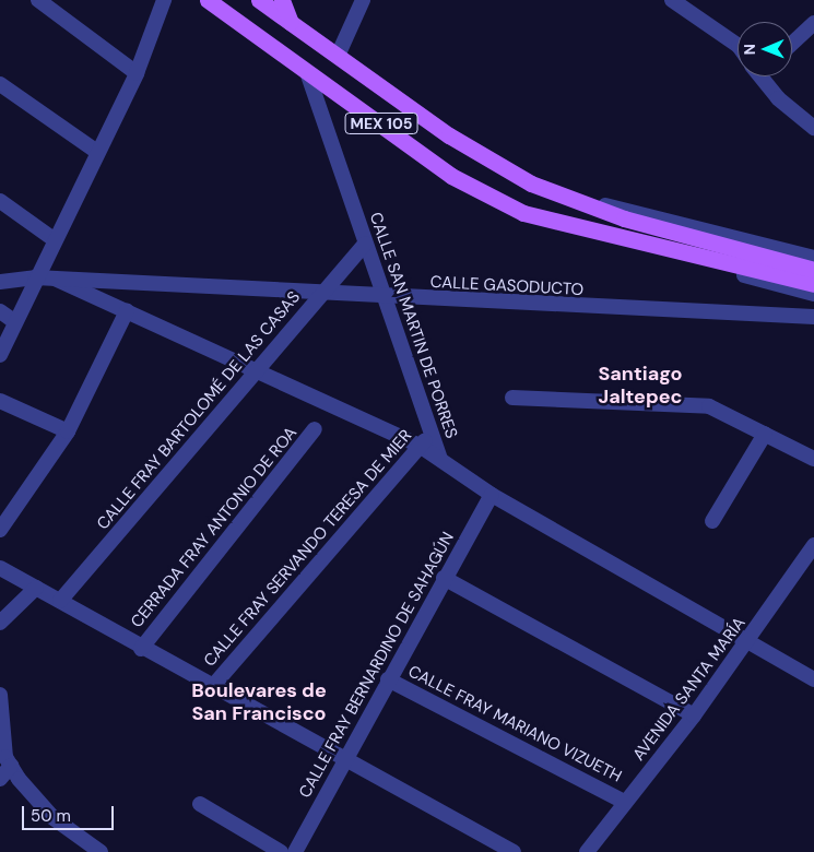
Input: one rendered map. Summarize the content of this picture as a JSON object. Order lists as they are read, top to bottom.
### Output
{
  "streets": {
    "main road": ["MEX 105"],
    "street": [
      "CALLE GASODUCTO",
      "CALLE SAN MARTIN DE PORRES",
      "CALLE FRAY BARTOLOMÉ DE LAS CASAS",
      "CERRADA FRAY ANTONIO DE ROA",
      "CALLE FRAY SERVANDO TERESA DE MIER",
      "CALLE FRAY BERNARDINO DE SAHAGÚN",
      "AVENIDA SANTA MARÍA",
      "CALLE FRAY MARIANO VIZUETH"
    ]
  },
  "crossings": [
    ["MEX 105", "CALLE SAN MARTIN DE PORRES"],
    ["CALLE GASODUCTO", "CALLE SAN MARTIN DE PORRES"],
    ["CALLE GASODUCTO", "CALLE FRAY BARTOLOMÉ DE LAS CASAS"],
    ["CALLE SAN MARTIN DE PORRES", "CALLE FRAY BARTOLOMÉ DE LAS CASAS"],
    ["CALLE SAN MARTIN DE PORRES", "CALLE FRAY SERVANDO TERESA DE MIER"],
    ["CALLE SAN MARTIN DE PORRES", "CALLE FRAY BERNARDINO DE SAHAGÚN"],
    ["CALLE SAN MARTIN DE PORRES", "AVENIDA SANTA MARÍA"],
    ["CALLE FRAY BERNARDINO DE SAHAGÚN", "CALLE FRAY MARIANO VIZUETH"],
    ["AVENIDA SANTA MARÍA", "CALLE FRAY MARIANO VIZUETH"]
  ],
  "districts": ["Santiago Jaltepec", "Boulevares de San Francisco"],
  "scale_bar": "50 m",
  "north": "left"
}
